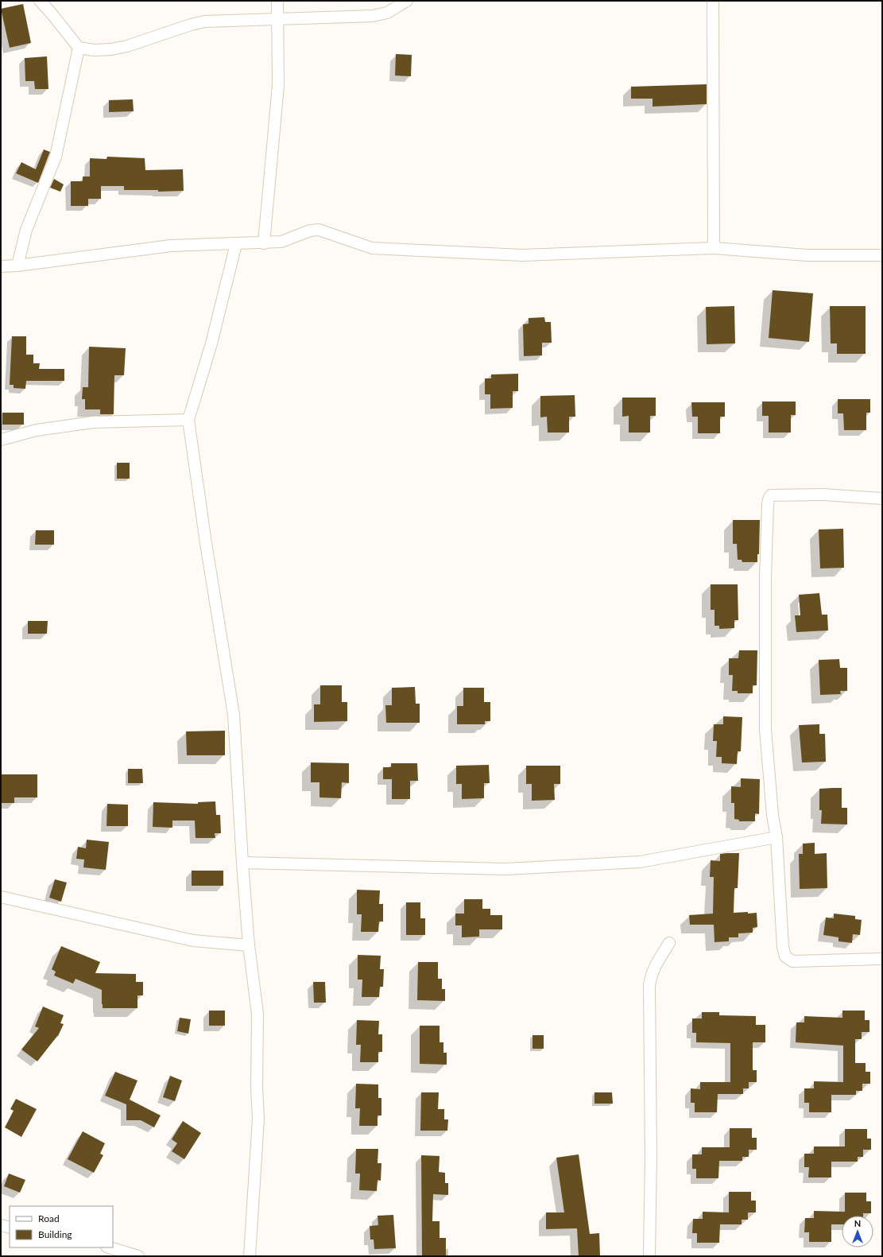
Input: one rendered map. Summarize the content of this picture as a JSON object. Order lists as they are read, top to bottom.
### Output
{
  "legend": ["Road", "Building"],
  "north": "top"
}
